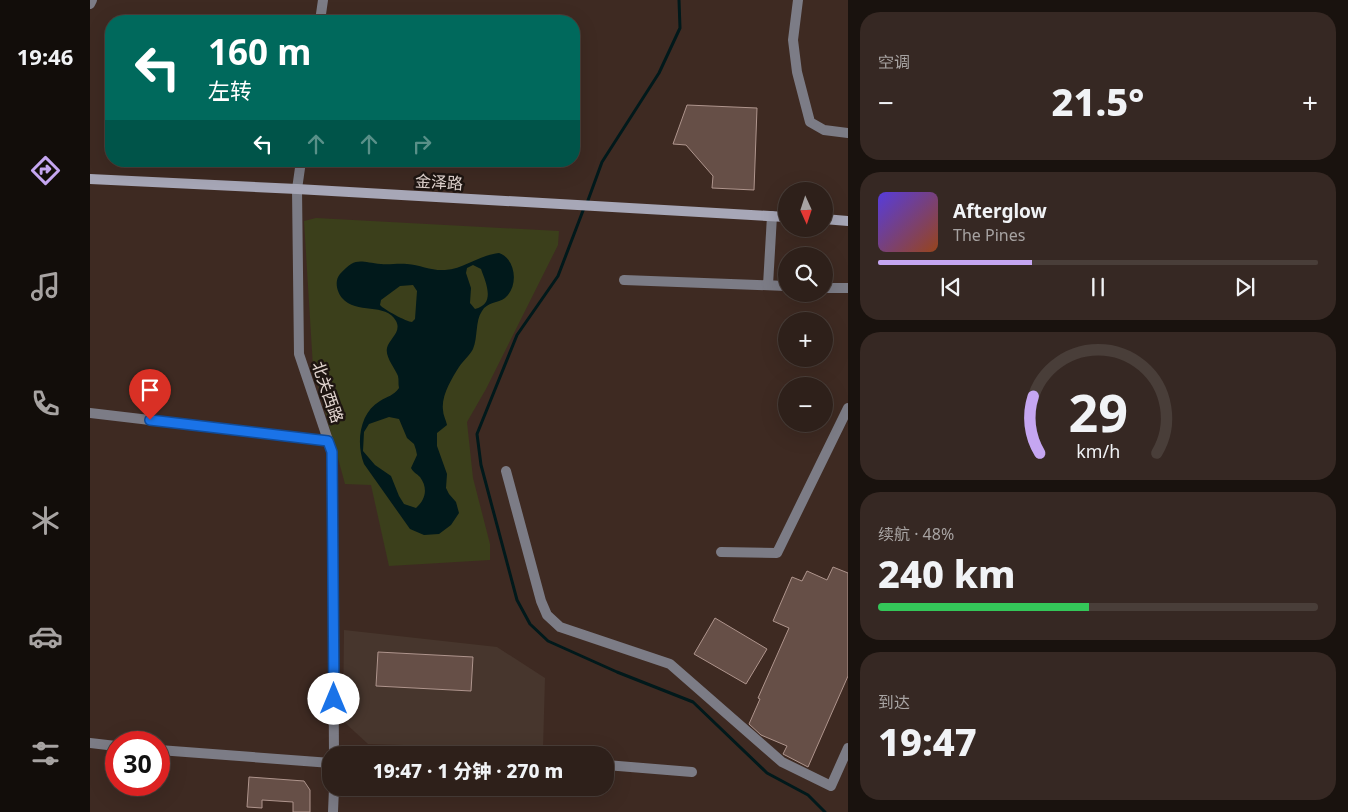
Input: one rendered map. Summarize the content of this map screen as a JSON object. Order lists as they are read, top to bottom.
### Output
{
  "streets": {
    "main road": ["金泽路"],
    "street": ["北关西路"]
  },
  "crossings": [
    ["金泽路", "北关西路"]
  ],
  "north": "bottom",
  "page": {
    "tabs": "19:46",
    "tile": [
      "空调",
      ["续航 · 48%", "240 km"],
      ["到达", "19:47"]
    ],
    "turn": ["160 m", "左转"],
    "heat": ["−", "21.5°", "+"],
    "map_buttons": ["+", "−"],
    "song": ["Afterglow", "The Pines"],
    "limit": "30",
    "trip": "19:47 · 1 分钟 · 270 m",
    "gauge": ["29", "km/h"]
  }
}
